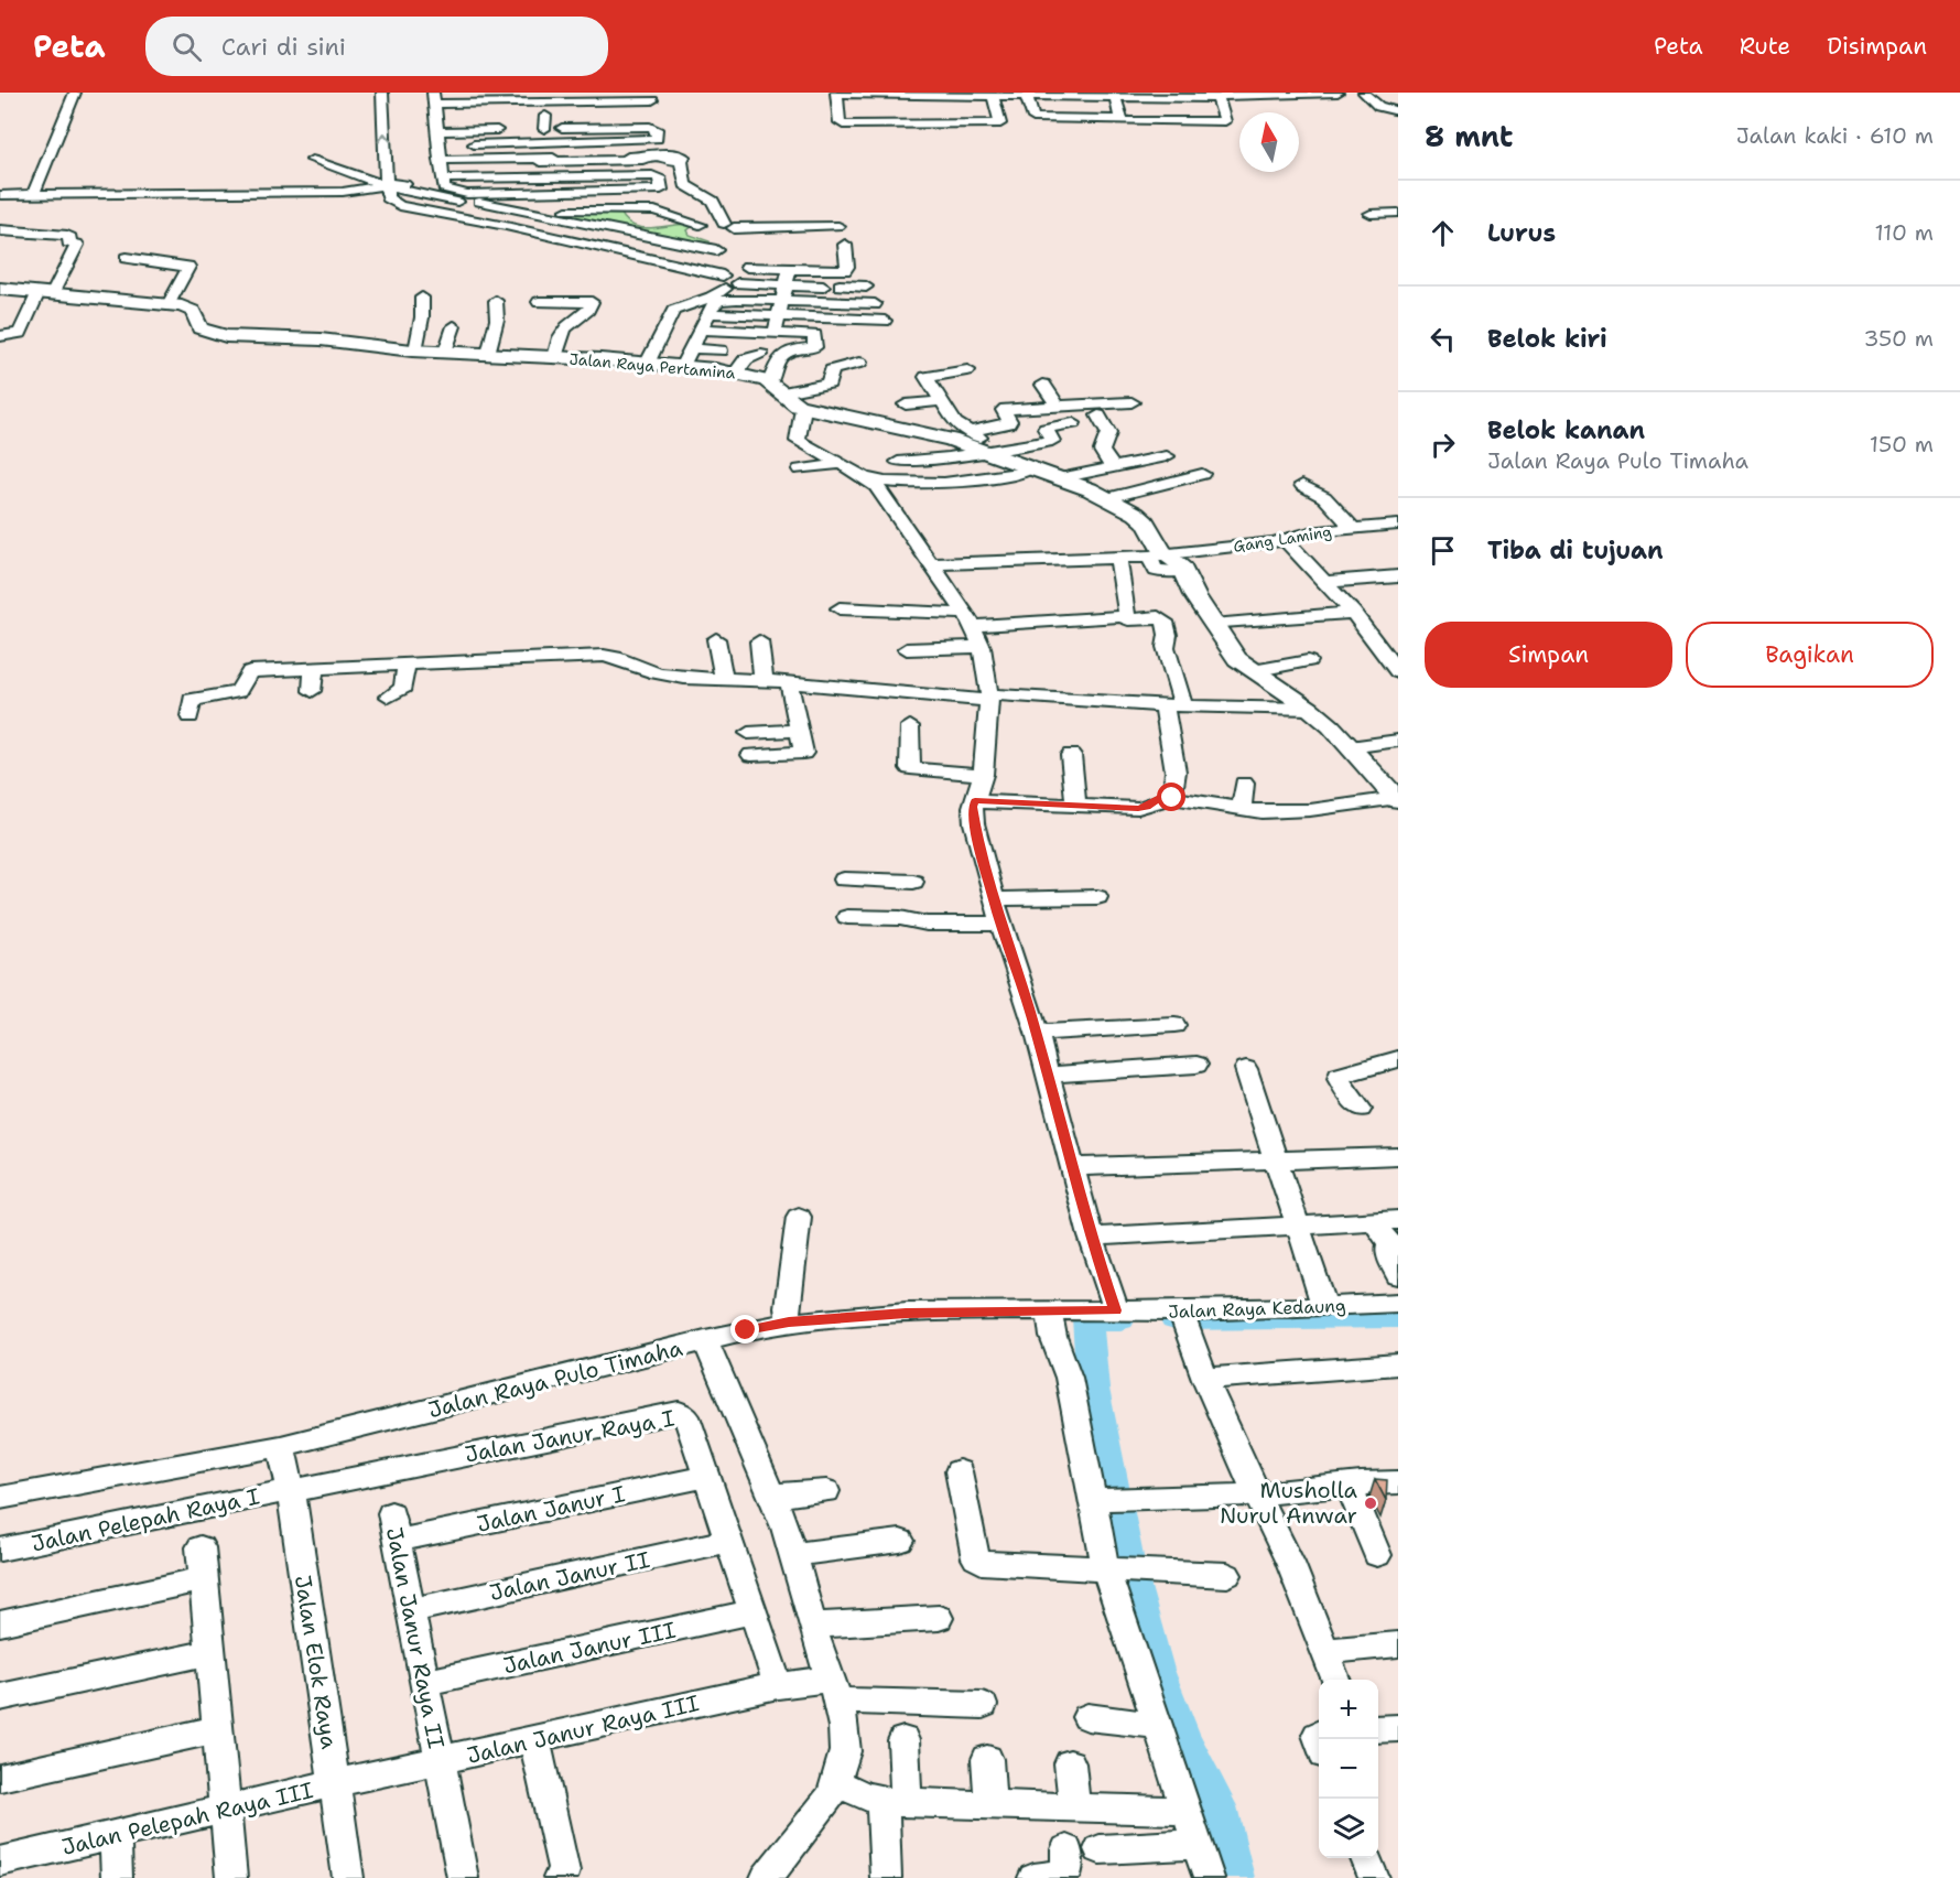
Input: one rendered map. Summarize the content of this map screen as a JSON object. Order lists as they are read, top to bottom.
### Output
{
  "streets": {
    "main road": ["Jalan Raya Pertamina"],
    "street": [
      "Gang Laming",
      "Jalan Raya Kedaung",
      "Jalan Raya Pulo Timaha",
      "Jalan Janur Raya I",
      "Jalan Janur I",
      "Jalan Pelepah Raya I",
      "Jalan Janur II",
      "Jalan Janur Raya II",
      "Jalan Janur III",
      "Jalan Elok Raya",
      "Jalan Janur Raya III",
      "Jalan Pelepah Raya III"
    ]
  },
  "crossings": [
    ["Jalan Raya Pertamina", "Gang Laming"],
    ["Jalan Raya Kedaung", "Jalan Raya Pulo Timaha"],
    ["Jalan Raya Pulo Timaha", "Jalan Janur Raya I"],
    ["Jalan Raya Pulo Timaha", "Jalan Pelepah Raya I"],
    ["Jalan Raya Pulo Timaha", "Jalan Elok Raya"],
    ["Jalan Janur Raya I", "Jalan Janur I"],
    ["Jalan Janur Raya I", "Jalan Pelepah Raya I"],
    ["Jalan Janur Raya I", "Jalan Janur II"],
    ["Jalan Janur Raya I", "Jalan Janur III"],
    ["Jalan Janur Raya I", "Jalan Elok Raya"],
    ["Jalan Janur Raya I", "Jalan Janur Raya III"],
    ["Jalan Janur I", "Jalan Janur Raya II"],
    ["Jalan Pelepah Raya I", "Jalan Elok Raya"],
    ["Jalan Janur II", "Jalan Janur Raya II"],
    ["Jalan Janur Raya II", "Jalan Janur III"],
    ["Jalan Janur Raya II", "Jalan Janur Raya III"],
    ["Jalan Elok Raya", "Jalan Janur Raya III"],
    ["Jalan Elok Raya", "Jalan Pelepah Raya III"],
    ["Jalan Janur Raya III", "Jalan Pelepah Raya III"]
  ],
  "places": ["Musholla Nurul Anwar"],
  "north": "top",
  "page": {
    "header": "Peta",
    "search": "Cari di sini",
    "nav": ["Peta", "Rute", "Disimpan"],
    "heading": ["8 mnt", "Jalan kaki · 610 m"],
    "list": [
      ["Lurus", "110 m"],
      ["Belok kiri", "350 m"],
      ["Belok kanan", "Jalan Raya Pulo Timaha", "150 m"],
      "Tiba di tujuan"
    ],
    "buttons": ["Simpan", "Bagikan"],
    "map_buttons": ["+", "−"]
  }
}
